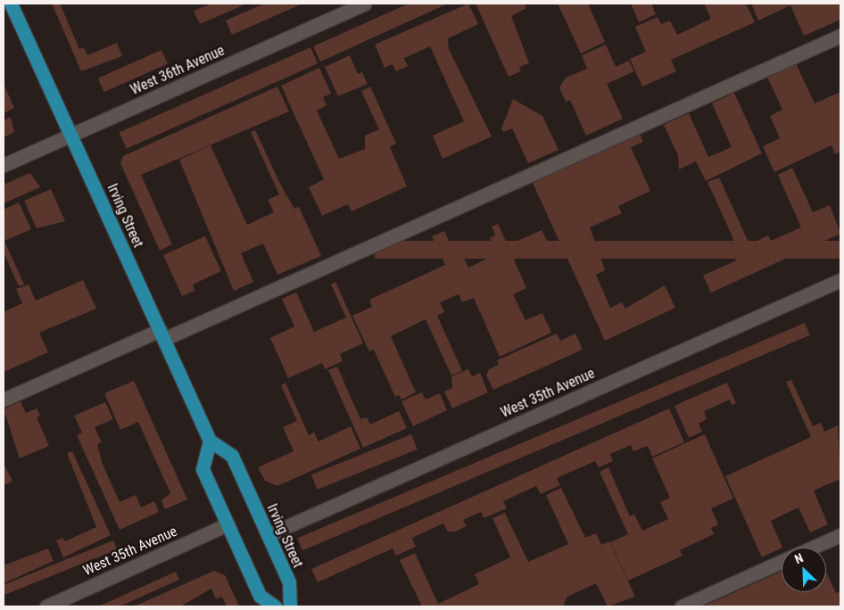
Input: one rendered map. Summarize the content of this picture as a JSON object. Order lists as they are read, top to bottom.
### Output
{
  "streets": {
    "main road": ["Irving Street"],
    "street": ["West 36th Avenue", "West 35th Avenue"]
  },
  "crossings": [
    ["West 36th Avenue", "Irving Street"],
    ["Irving Street", "West 35th Avenue"]
  ],
  "north": "top left"
}
